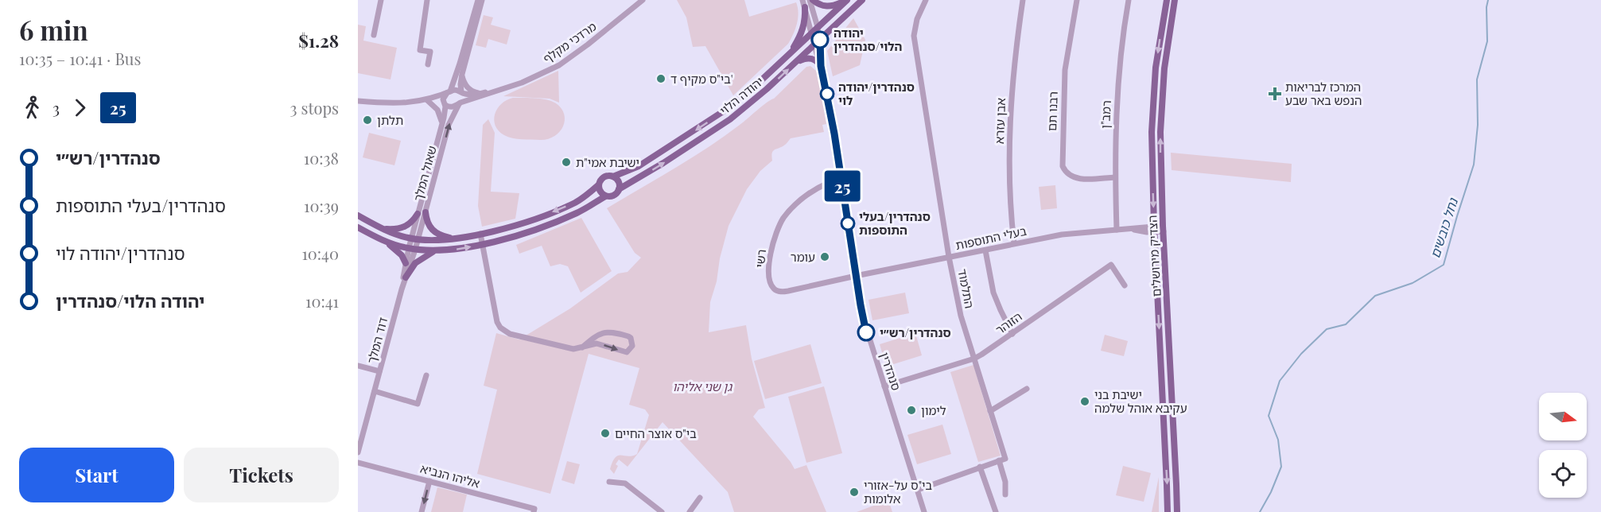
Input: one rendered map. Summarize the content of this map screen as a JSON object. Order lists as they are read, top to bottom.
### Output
{
  "streets": {
    "main road": ["יהודה הלוי", "הצדיק מירושלים"],
    "street": [
      "מרדכי מקלף",
      "רבנו תם",
      "רמב\"ן",
      "אבן עזרא",
      "שאול המלך",
      "בעלי התוספות",
      "רשי",
      "התלמוד",
      "הזוהר",
      "דוד המלך",
      "סנהדרין",
      "אליהו הנביא"
    ]
  },
  "crossings": [
    ["מרדכי מקלף", "שאול המלך"],
    ["יהודה הלוי", "סנהדרין"],
    ["רבנו תם", "רמב\"ן"],
    ["רמב\"ן", "בעלי התוספות"],
    ["אבן עזרא", "בעלי התוספות"],
    ["שאול המלך", "דוד המלך"],
    ["בעלי התוספות", "הצדיק מירושלים"],
    ["בעלי התוספות", "רשי"],
    ["בעלי התוספות", "התלמוד"],
    ["בעלי התוספות", "סנהדרין"],
    ["רשי", "סנהדרין"],
    ["התלמוד", "הזוהר"],
    ["הזוהר", "סנהדרין"]
  ],
  "water": ["נחל כובשים"],
  "parks": ["גן שני אליהו"],
  "places": {
    "other": [
      "יהודה הלוי/סנהדרין",
      "בי\"ס מקיף ד'",
      "סנהדרין/יהודה לוי",
      "תלתן",
      "ישיבת אמי\"ת",
      "סנהדרין/בעלי התוספות",
      "עומר",
      "סנהדרין/רש״י",
      "ישיבת בני עקיבא אוהל שלמה",
      "לימון",
      "בי\"ס אוצר החיים",
      "בי\"ס על-אזורי אלומות"
    ],
    "health": ["המרכז לבריאות הנפש באר שבע"]
  },
  "lines": ["bus line 25"],
  "north": "right",
  "page": {
    "heading": ["6 min", "10:35 – 10:41 · Bus", "$1.28"],
    "on_map": "25",
    "legs": ["3", "25", "3 stops"],
    "list": [
      {
        "name": "סנהדרין/רש״י",
        "value": "10:38"
      },
      {
        "name": "סנהדרין/בעלי התוספות",
        "value": "10:39"
      },
      {
        "name": "סנהדרין/יהודה לוי",
        "value": "10:40"
      },
      {
        "name": "יהודה הלוי/סנהדרין",
        "value": "10:41"
      }
    ],
    "buttons": ["Start", "Tickets"]
  }
}
